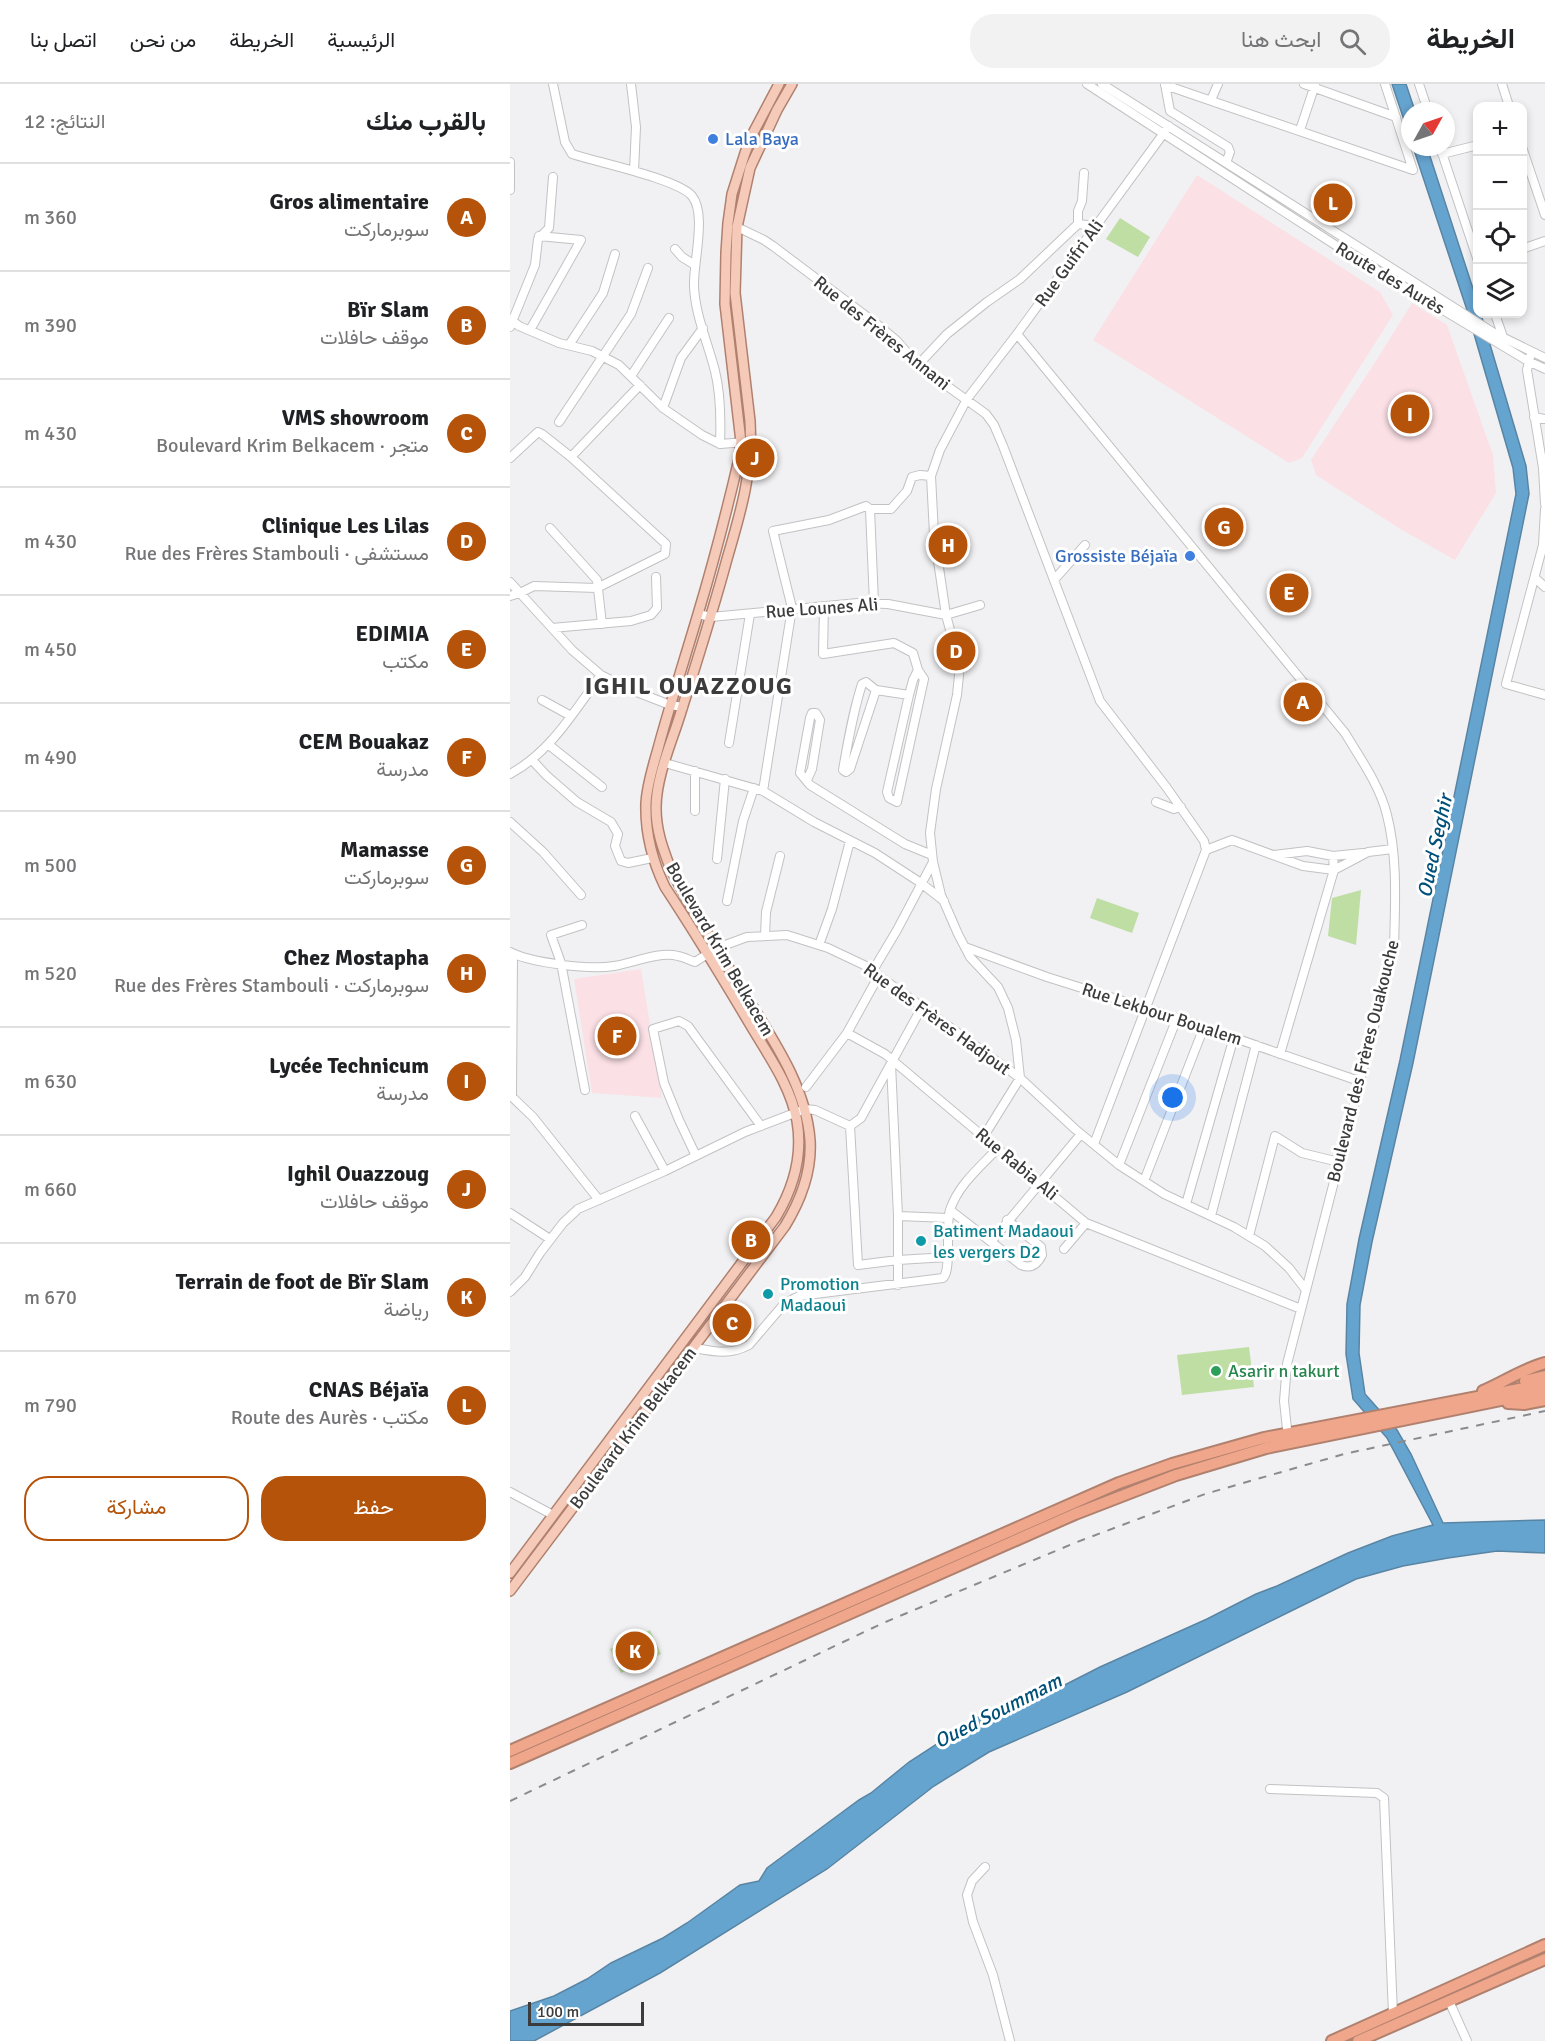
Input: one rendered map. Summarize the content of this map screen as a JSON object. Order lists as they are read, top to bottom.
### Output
{
  "streets": {
    "main road": ["Boulevard Krim Belkacem"],
    "street": [
      "Rue Guifri Ali",
      "Route des Aurès",
      "Rue des Frères Annani",
      "Rue Lounes Ali",
      "Rue Lekbour Boualem",
      "Rue des Frères Hadjout",
      "Boulevard des Frères Ouakouche",
      "Rue Rabia Ali"
    ]
  },
  "crossings": [
    ["Rue Guifri Ali", "Route des Aurès"],
    ["Rue Guifri Ali", "Rue des Frères Annani"],
    ["Rue Guifri Ali", "Boulevard des Frères Ouakouche"],
    ["Rue des Frères Annani", "Boulevard Krim Belkacem"],
    ["Rue Lounes Ali", "Boulevard Krim Belkacem"],
    ["Boulevard Krim Belkacem", "Rue des Frères Hadjout"],
    ["Rue Lekbour Boualem", "Boulevard des Frères Ouakouche"],
    ["Rue des Frères Hadjout", "Boulevard des Frères Ouakouche"],
    ["Boulevard des Frères Ouakouche", "Rue Rabia Ali"]
  ],
  "districts": ["IGHIL OUAZZOUG"],
  "water": ["Oued Seghir", "Oued Soummam"],
  "places": [
    "Lala Baya",
    "Grossiste Béjaïa",
    "Batiment Madaoui les vergers D2",
    "Promotion Madaoui",
    "Asarir n takurt"
  ],
  "scale_bar": "100 m",
  "north": "top right",
  "page": {
    "header": "الخريطة",
    "search": "ابحث هنا",
    "nav": [
      "الرئيسية",
      "الخريطة",
      "من نحن",
      "اتصل بنا"
    ],
    "heading": ["بالقرب منك", "النتائج: 12"],
    "map_buttons": ["+", "−"],
    "list": [
      {
        "mark": "A",
        "name": "Gros alimentaire",
        "note": "سوبرماركت",
        "value": "360 m"
      },
      {
        "mark": "B",
        "name": "Bïr Slam",
        "note": "موقف حافلات",
        "value": "390 m"
      },
      {
        "mark": "C",
        "name": "VMS showroom",
        "note": "متجر · Boulevard Krim Belkacem",
        "value": "430 m"
      },
      {
        "mark": "D",
        "name": "Clinique Les Lilas",
        "note": "مستشفى · Rue des Frères Stambouli",
        "value": "430 m"
      },
      {
        "mark": "E",
        "name": "EDIMIA",
        "note": "مكتب",
        "value": "450 m"
      },
      {
        "mark": "F",
        "name": "CEM Bouakaz",
        "note": "مدرسة",
        "value": "490 m"
      },
      {
        "mark": "G",
        "name": "Mamasse",
        "note": "سوبرماركت",
        "value": "500 m"
      },
      {
        "mark": "H",
        "name": "Chez Mostapha",
        "note": "سوبرماركت · Rue des Frères Stambouli",
        "value": "520 m"
      },
      {
        "mark": "I",
        "name": "Lycée Technicum",
        "note": "مدرسة",
        "value": "630 m"
      },
      {
        "mark": "J",
        "name": "Ighil Ouazzoug",
        "note": "موقف حافلات",
        "value": "660 m"
      },
      {
        "mark": "K",
        "name": "Terrain de foot de Bïr Slam",
        "note": "رياضة",
        "value": "670 m"
      },
      {
        "mark": "L",
        "name": "CNAS Béjaïa",
        "note": "مكتب · Route des Aurès",
        "value": "790 m"
      }
    ],
    "pins": [
      "L",
      "I",
      "J",
      "G",
      "H",
      "E",
      "D",
      "A",
      "F",
      "B",
      "C",
      "K"
    ],
    "buttons": ["حفظ", "مشاركة"],
    "scale": "100 m"
  }
}
